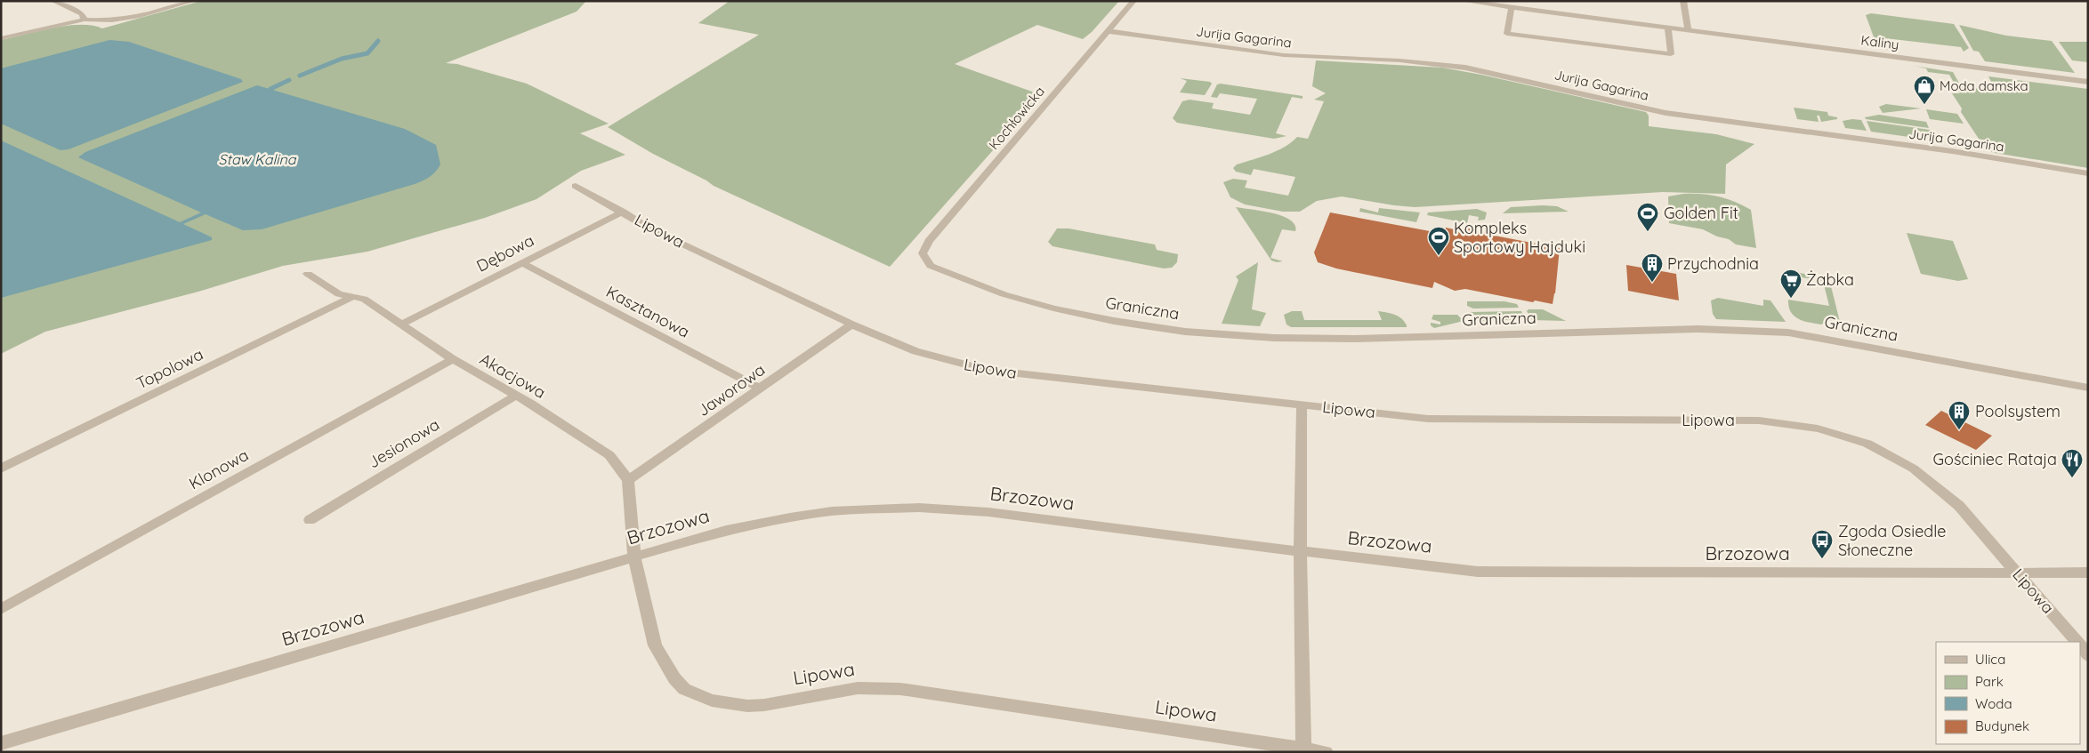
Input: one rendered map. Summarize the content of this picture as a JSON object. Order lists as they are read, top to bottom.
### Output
{
  "streets": {
    "street": [
      "Jurija Gagarina",
      "Kaliny",
      "Kochłowicka",
      "Lipowa",
      "Dębowa",
      "Graniczna",
      "Kasztanowa",
      "Topolowa",
      "Akacjowa",
      "Jaworowa",
      "Jesionowa",
      "Klonowa",
      "Brzozowa"
    ]
  },
  "crossings": [
    ["Jurija Gagarina", "Kochłowicka"],
    ["Kochłowicka", "Graniczna"],
    ["Lipowa", "Dębowa"],
    ["Lipowa", "Jaworowa"],
    ["Lipowa", "Brzozowa"],
    ["Dębowa", "Kasztanowa"],
    ["Dębowa", "Akacjowa"],
    ["Kasztanowa", "Jaworowa"],
    ["Topolowa", "Akacjowa"],
    ["Akacjowa", "Jaworowa"],
    ["Akacjowa", "Jesionowa"],
    ["Akacjowa", "Klonowa"]
  ],
  "water": ["Staw Kalina"],
  "places": {
    "shop": ["Moda damska"],
    "sports": ["Golden Fit", "Kompleks Sportowy Hajduki"],
    "building": ["Przychodnia", "Poolsystem"],
    "supermarket": ["Żabka"],
    "restaurant": ["Gościniec Rataja"],
    "bus stop": ["Zgoda Osiedle Słoneczne"]
  },
  "legend": [
    "Ulica",
    "Park",
    "Woda",
    "Budynek"
  ]
}
